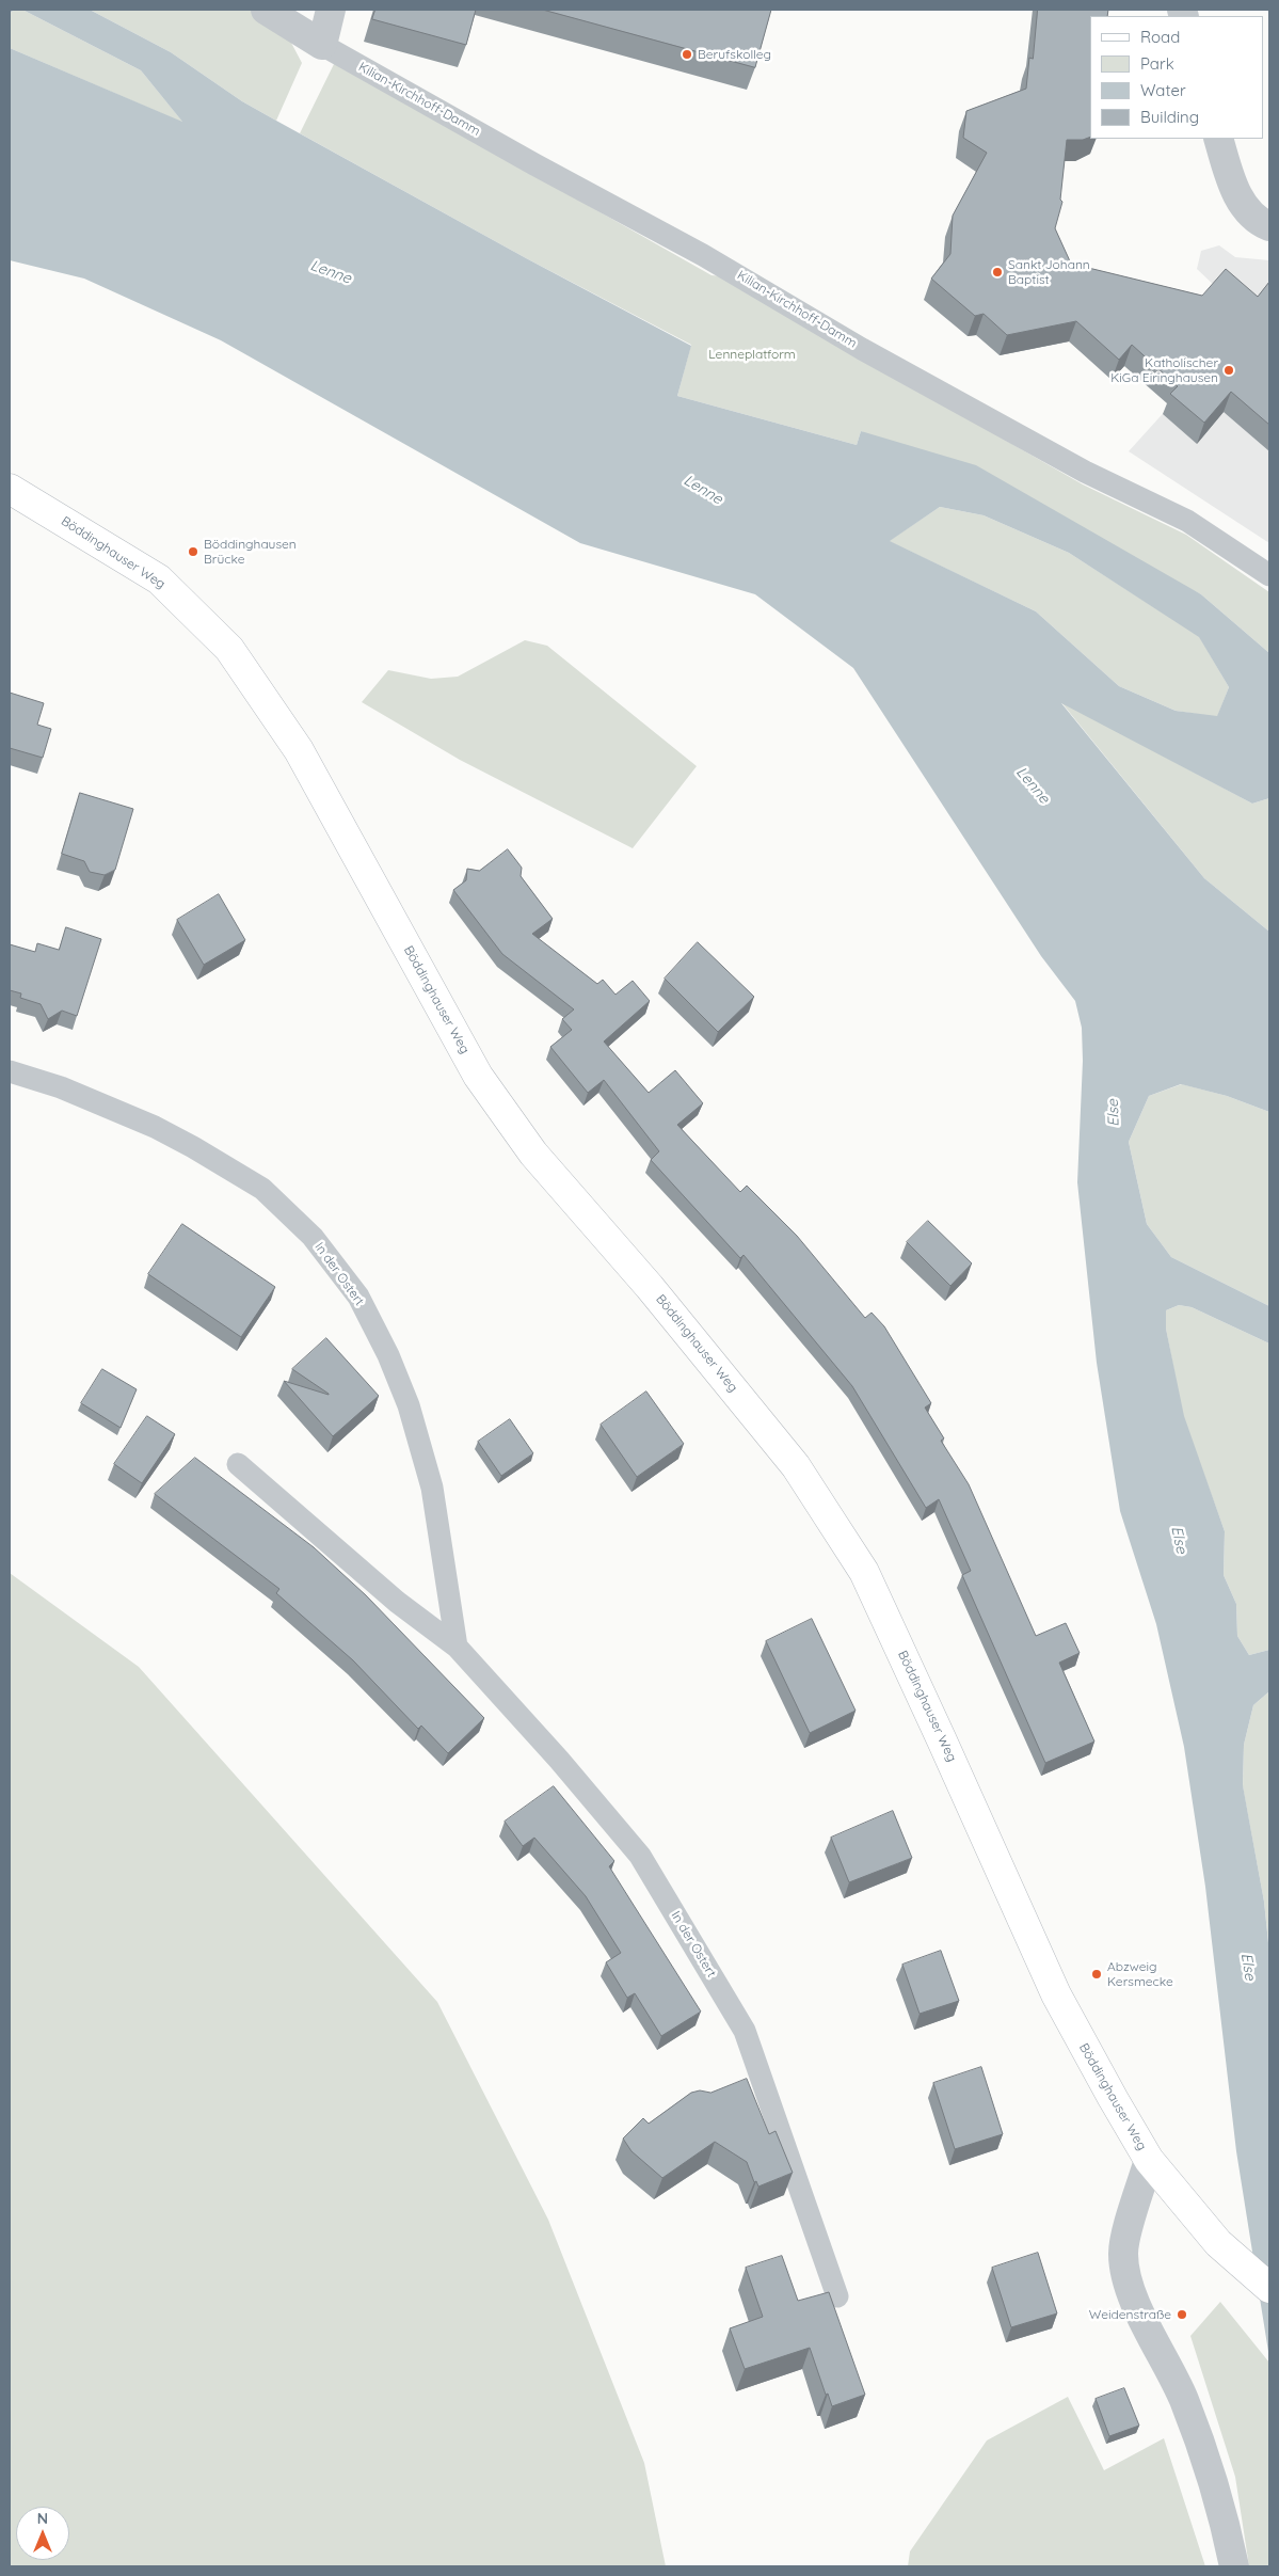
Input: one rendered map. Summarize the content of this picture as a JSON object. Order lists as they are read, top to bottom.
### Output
{
  "streets": {
    "street": ["Böddinghauser Weg"],
    "lane": ["Kilian-Kirchhoff-Damm", "In der Ostert"]
  },
  "water": ["Lenne", "Else"],
  "parks": ["Lenneplatform"],
  "places": [
    "Berufskolleg",
    "Sankt Johann Baptist",
    "Katholischer KiGa Eiringhausen",
    "Böddinghausen Brücke",
    "Abzweig Kersmecke",
    "Weidenstraße"
  ],
  "legend": [
    "Road",
    "Park",
    "Water",
    "Building"
  ],
  "north": "top"
}
